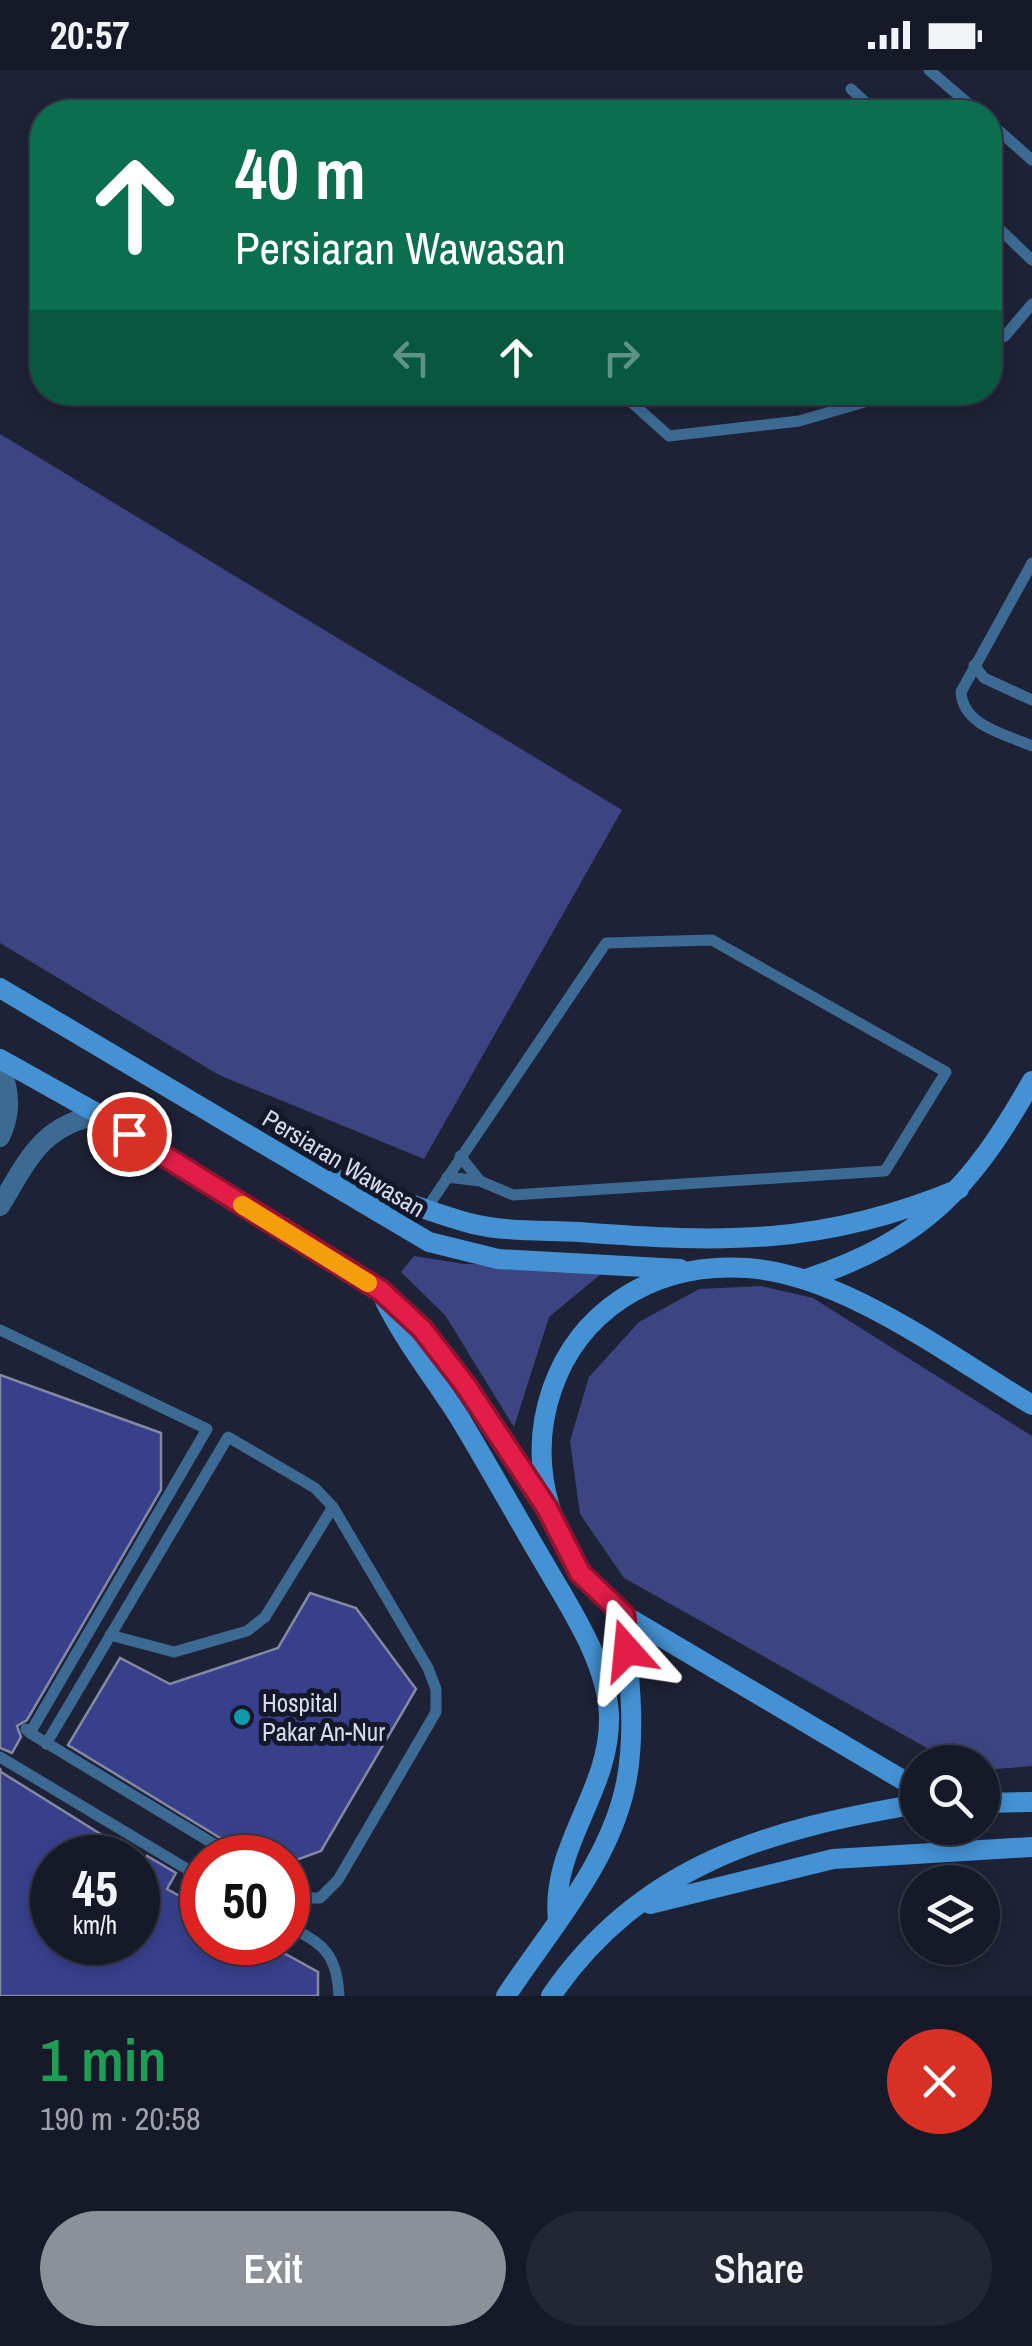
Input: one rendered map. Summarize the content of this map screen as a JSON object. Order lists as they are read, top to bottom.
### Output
{
  "streets": {
    "main road": ["Persiaran Wawasan"]
  },
  "places": ["Hospital Pakar An-Nur"],
  "page": {
    "status": "20:57",
    "turn": ["40 m", "Persiaran Wawasan"],
    "speed": "45 km/h",
    "limit": "50",
    "heading": ["1 min", "190 m · 20:58"],
    "buttons": ["Exit", "Share"]
  }
}
